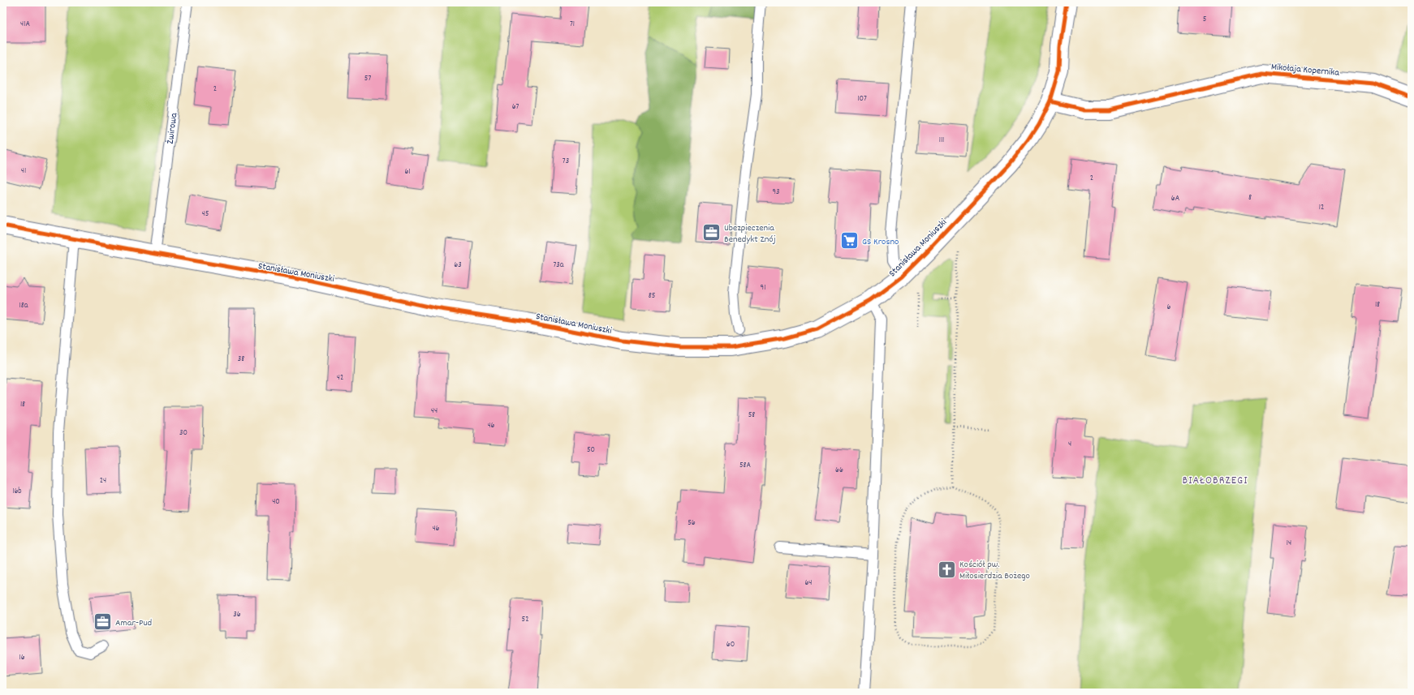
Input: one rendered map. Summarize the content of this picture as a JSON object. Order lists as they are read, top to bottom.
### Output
{
  "streets": {
    "street": ["Mikołaja Kopernika", "Stanisława Moniuszki"],
    "lane": ["Żwirowa"]
  },
  "crossings": [
    ["Mikołaja Kopernika", "Stanisława Moniuszki"],
    ["Żwirowa", "Stanisława Moniuszki"]
  ],
  "districts": ["BIAŁOBRZEGI"],
  "places": {
    "office": ["Ubezpieczenia Benedykt Znój", "Amar-Pud"],
    "supermarket": ["GS Krosno"],
    "church": ["Kościół pw. Miłosierdzia Bożego"]
  },
  "house_numbers": [
    "5",
    "41A",
    "71",
    "57",
    "2",
    "107",
    "67",
    "111",
    "73",
    "41",
    "61",
    "2",
    "93",
    "8",
    "6A",
    "12",
    "45",
    "63",
    "73a",
    "91",
    "85",
    "18",
    "18a",
    "6",
    "38",
    "42",
    "18",
    "44",
    "58",
    "46",
    "30",
    "4",
    "50",
    "58A",
    "66",
    "24",
    "16b",
    "40",
    "56",
    "46",
    "14",
    "64",
    "36",
    "52",
    "60",
    "16"
  ]
}
